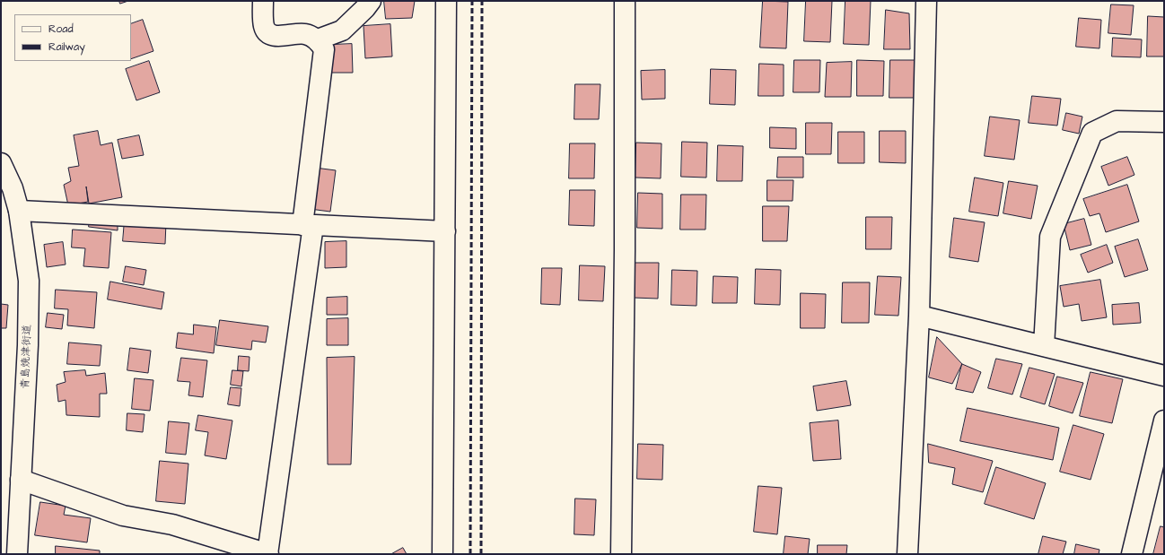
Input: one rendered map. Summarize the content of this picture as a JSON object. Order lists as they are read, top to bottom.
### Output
{
  "streets": {
    "street": ["青島焼津街道"]
  },
  "legend": ["Road", "Railway"]
}
